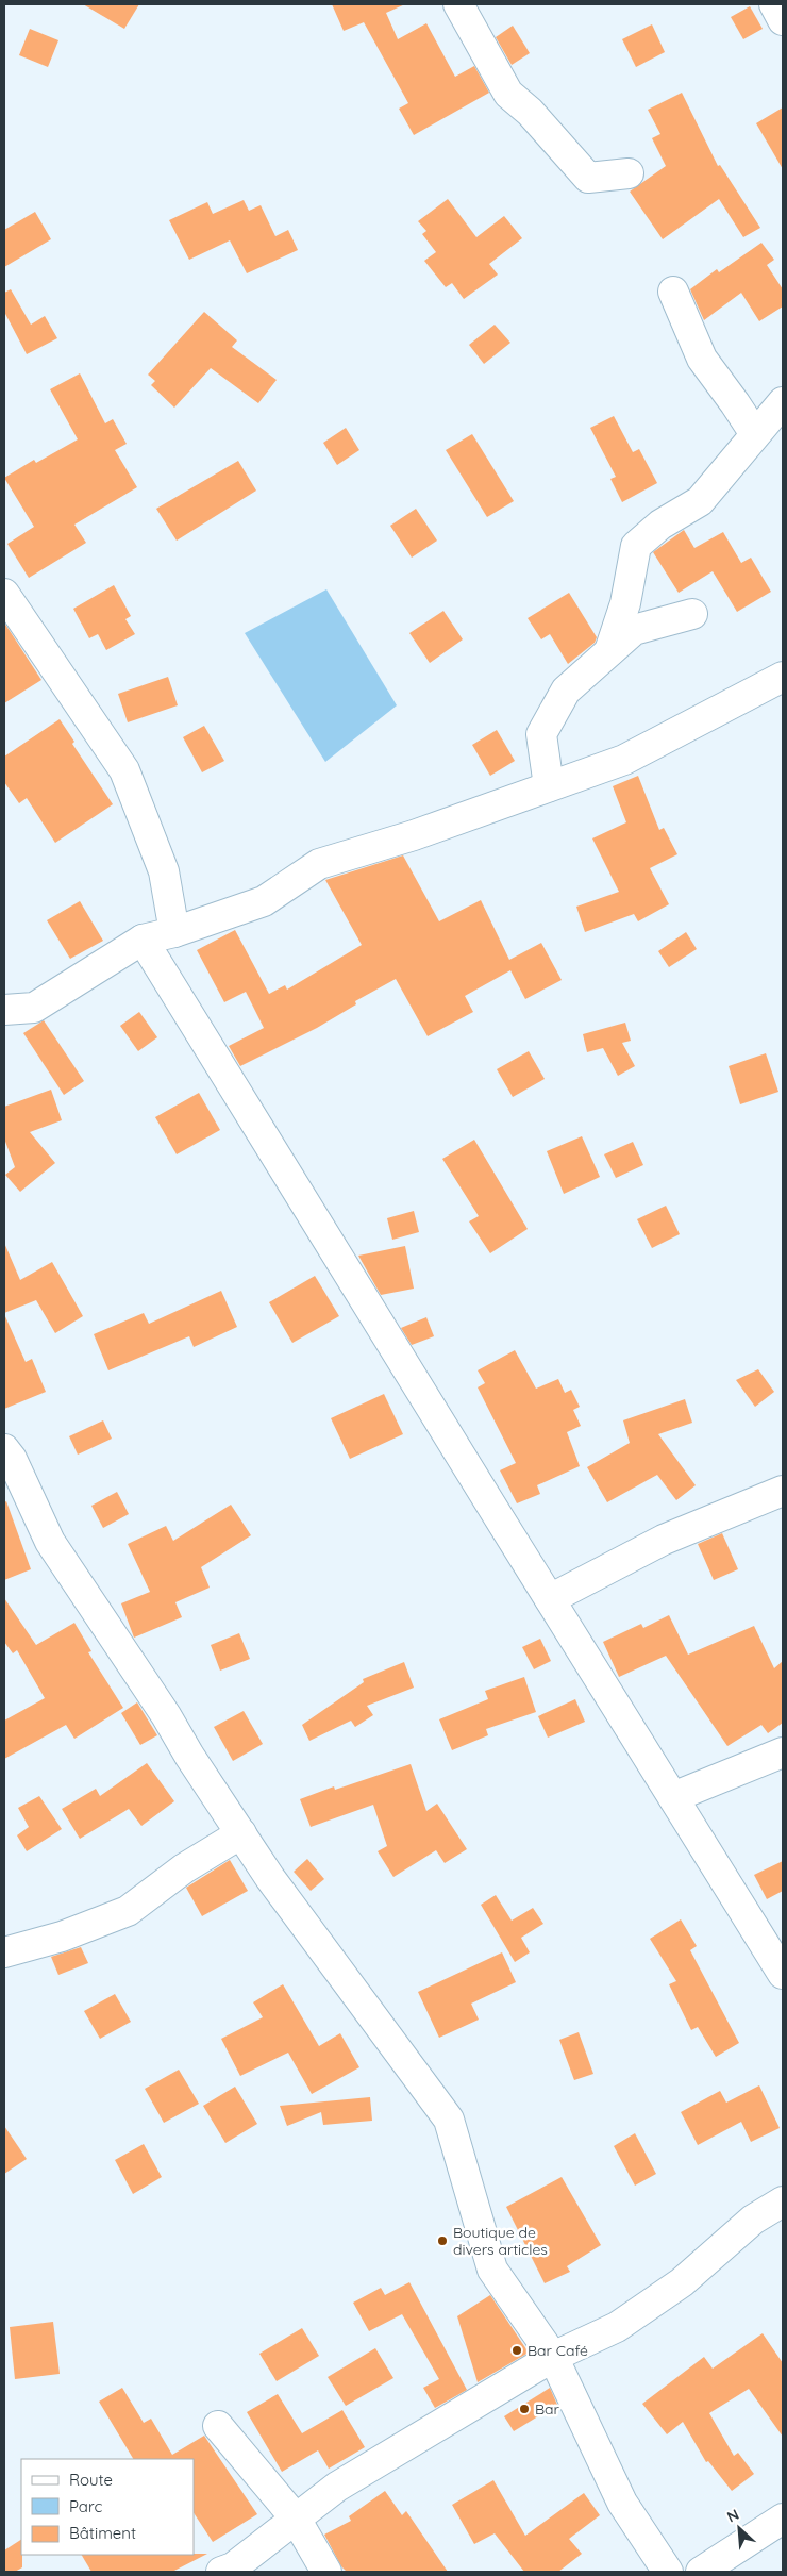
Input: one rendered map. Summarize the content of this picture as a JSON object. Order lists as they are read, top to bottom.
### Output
{
  "places": ["Boutique de divers articles", "Bar Café", "Bar"],
  "legend": ["Route", "Parc", "Bâtiment"],
  "north": "top left"
}
